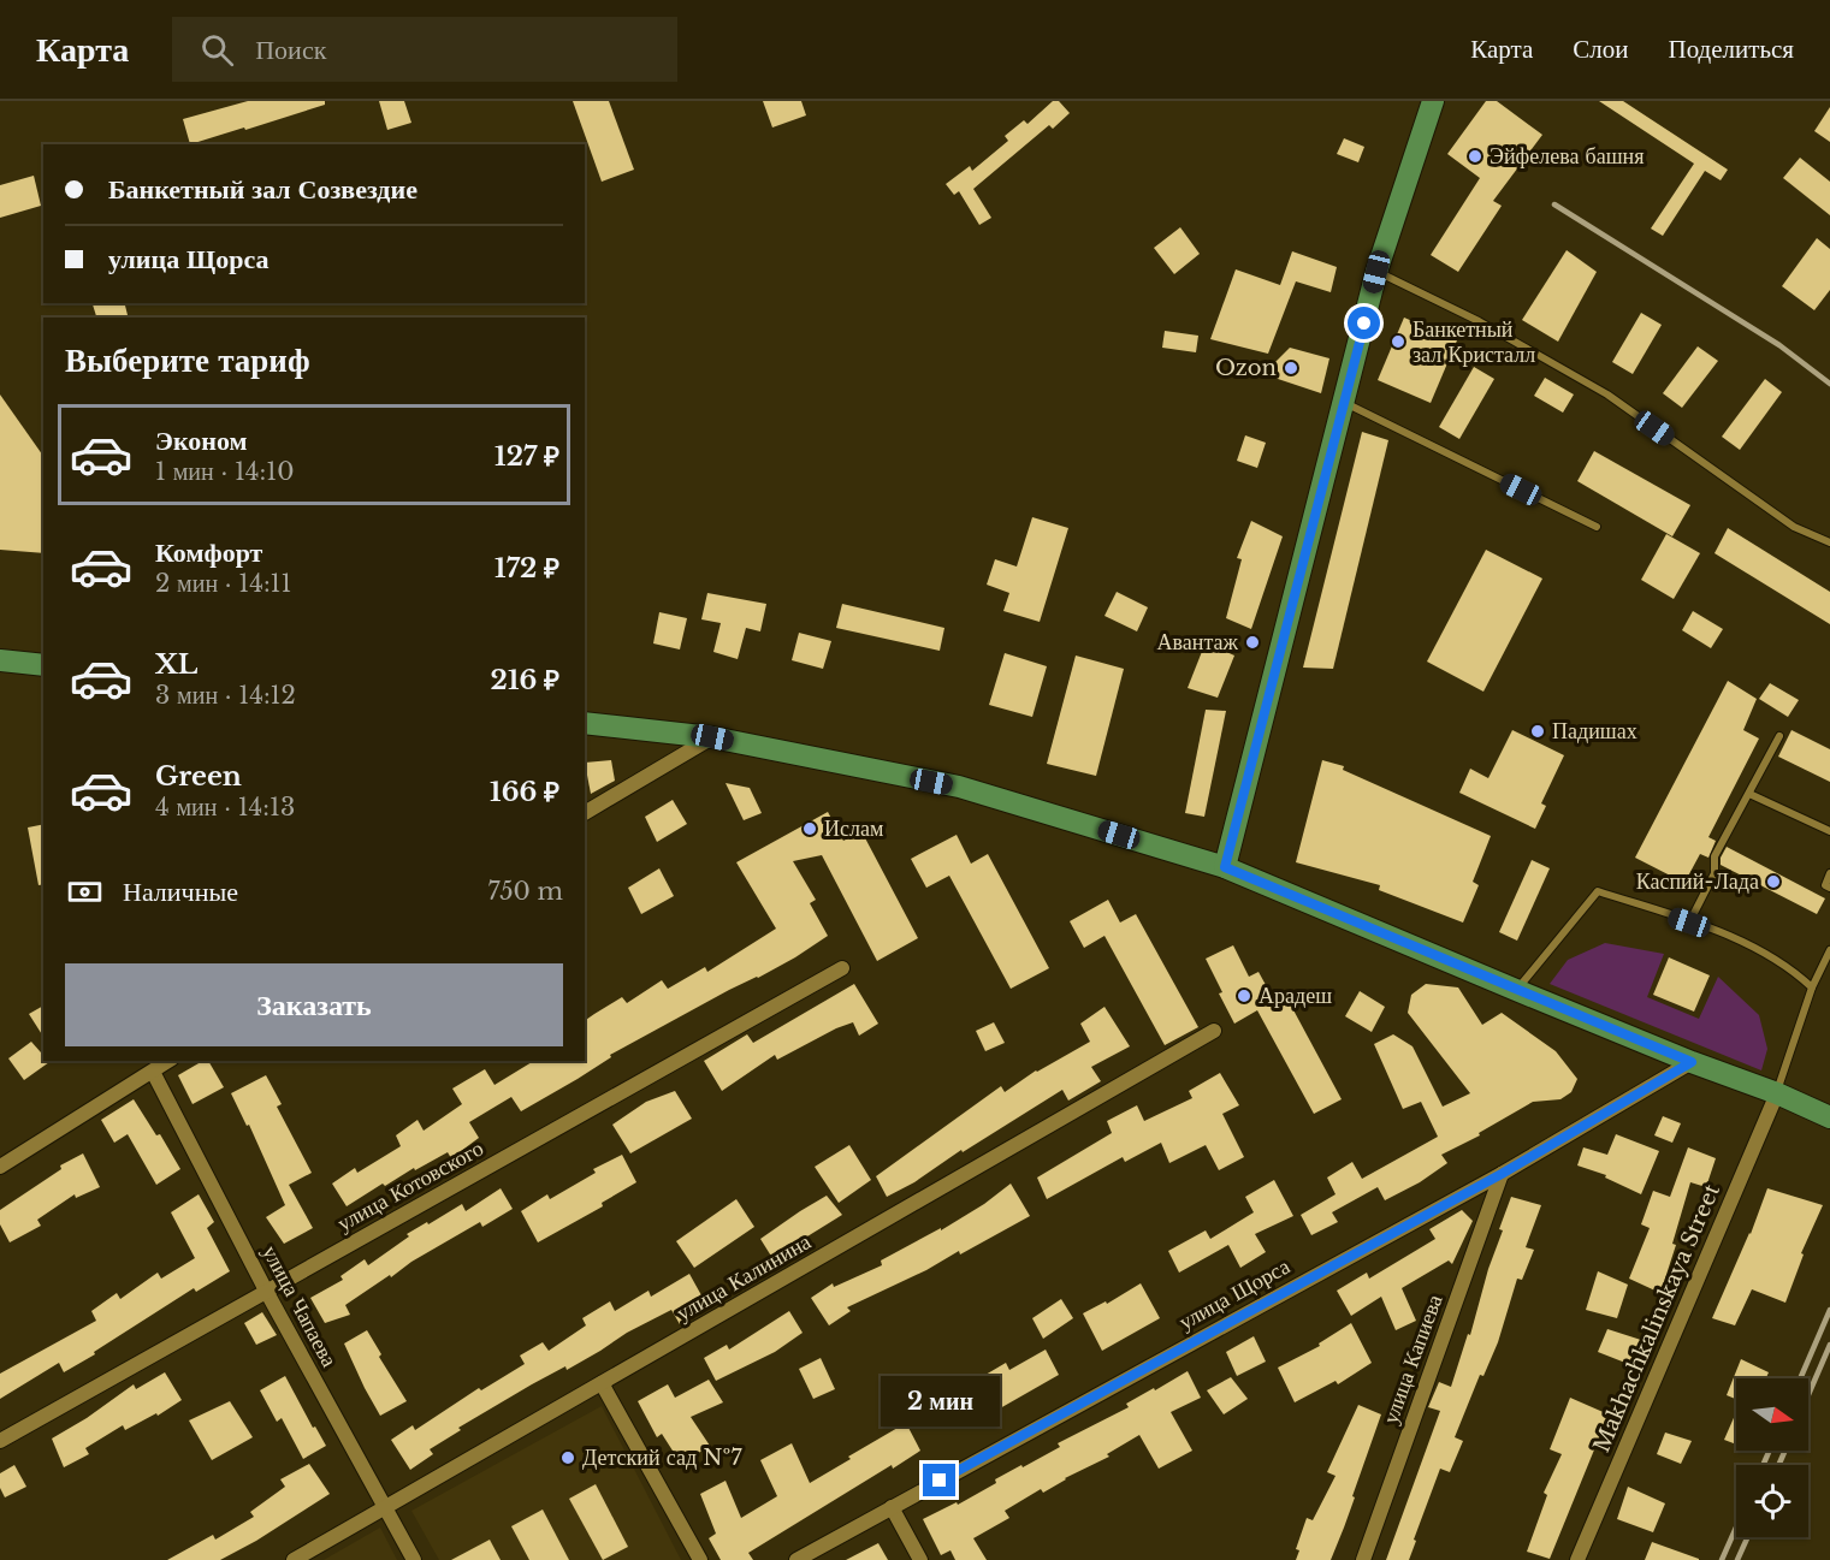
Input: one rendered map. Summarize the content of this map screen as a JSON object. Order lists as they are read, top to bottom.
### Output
{
  "streets": {
    "street": [
      "улица Котовского",
      "улица Калинина",
      "улица Щорса",
      "улица Чапаева",
      "Makhachkalinskaya Street",
      "улица Капиева"
    ]
  },
  "crossings": [
    ["улица Котовского", "улица Чапаева"],
    ["улица Калинина", "улица Чапаева"],
    ["улица Щорса", "улица Капиева"]
  ],
  "places": [
    "Эйфелева башня",
    "Банкетный зал Кристалл",
    "Ozon",
    "Авантаж",
    "Падишах",
    "Ислам",
    "Каспий-Лада",
    "Арадеш",
    "Детский сад №7"
  ],
  "north": "right",
  "page": {
    "header": "Карта",
    "search": "Поиск",
    "nav": ["Карта", "Слои", "Поделиться"],
    "banner": ["Банкетный зал Созвездие", "улица Щорса"],
    "heading": "Выберите тариф",
    "list": [
      {
        "name": "Эконом",
        "note": "1 мин · 14:10",
        "value": "127 ₽"
      },
      {
        "name": "Комфорт",
        "note": "2 мин · 14:11",
        "value": "172 ₽"
      },
      {
        "name": "XL",
        "note": "3 мин · 14:12",
        "value": "216 ₽"
      },
      {
        "name": "Green",
        "note": "4 мин · 14:13",
        "value": "166 ₽"
      }
    ],
    "pay": ["Наличные", "750 m"],
    "buttons": "Заказать",
    "bubble": "2 мин"
  }
}
